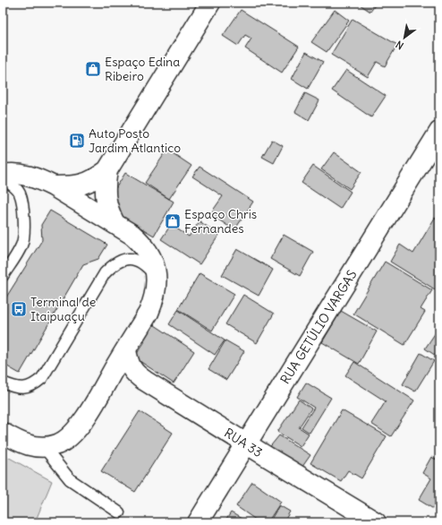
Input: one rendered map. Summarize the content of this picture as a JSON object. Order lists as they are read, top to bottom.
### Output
{
  "streets": {
    "street": ["RUA GETÚLIO VARGAS", "RUA 33"]
  },
  "crossings": [
    ["RUA GETÚLIO VARGAS", "RUA 33"]
  ],
  "places": {
    "shop": ["Espaço Edina Ribeiro", "Espaço Chris Fernandes"],
    "fuel station": ["Auto Posto Jardim Atlantico"],
    "bus stop": ["Terminal de Itaipuaçu"]
  },
  "north": "bottom left"
}
